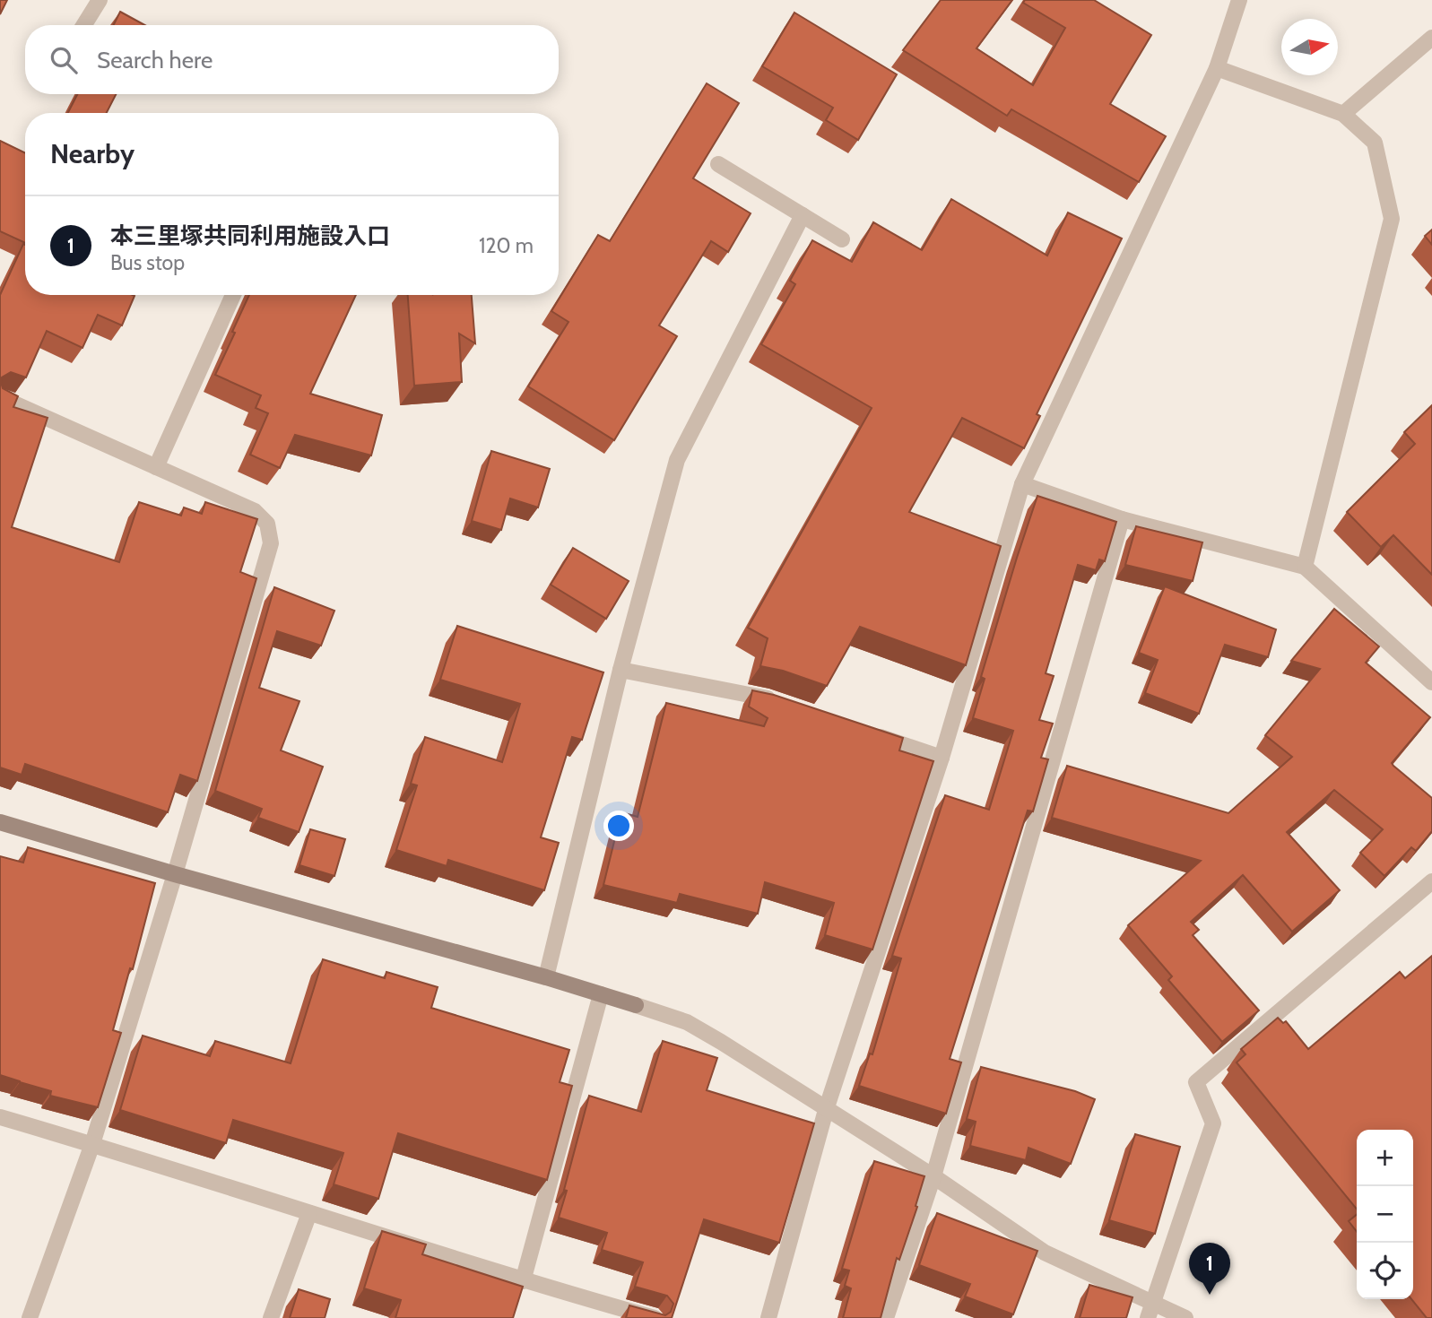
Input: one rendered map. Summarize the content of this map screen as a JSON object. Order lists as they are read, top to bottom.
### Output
{
  "north": "right",
  "page": {
    "search": "Search here",
    "heading": "Nearby",
    "list": [
      {
        "mark": "1",
        "name": "本三里塚共同利用施設入口",
        "note": "Bus stop",
        "value": "120 m"
      }
    ],
    "map_buttons": ["+", "−"],
    "pins": "1"
  }
}
